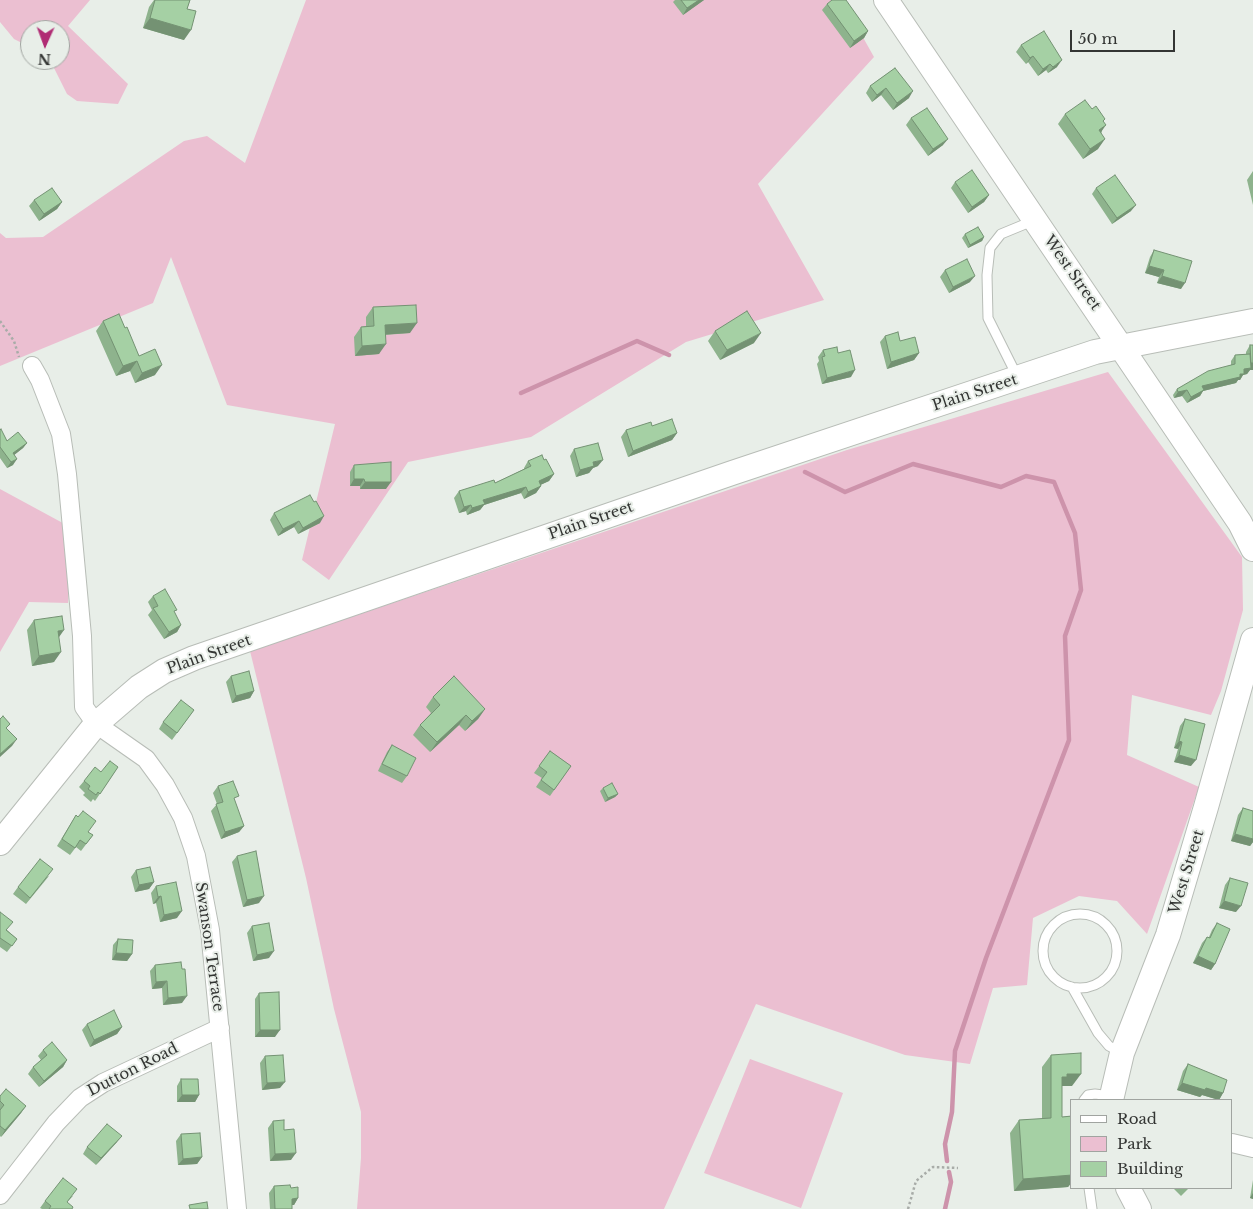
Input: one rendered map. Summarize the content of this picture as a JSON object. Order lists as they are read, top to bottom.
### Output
{
  "streets": {
    "street": [
      "West Street",
      "Plain Street",
      "Swanson Terrace",
      "Dutton Road"
    ]
  },
  "crossings": [
    ["West Street", "Plain Street"],
    ["Plain Street", "Swanson Terrace"],
    ["Swanson Terrace", "Dutton Road"]
  ],
  "legend": ["Road", "Park", "Building"],
  "scale_bar": "50 m",
  "north": "bottom"
}
